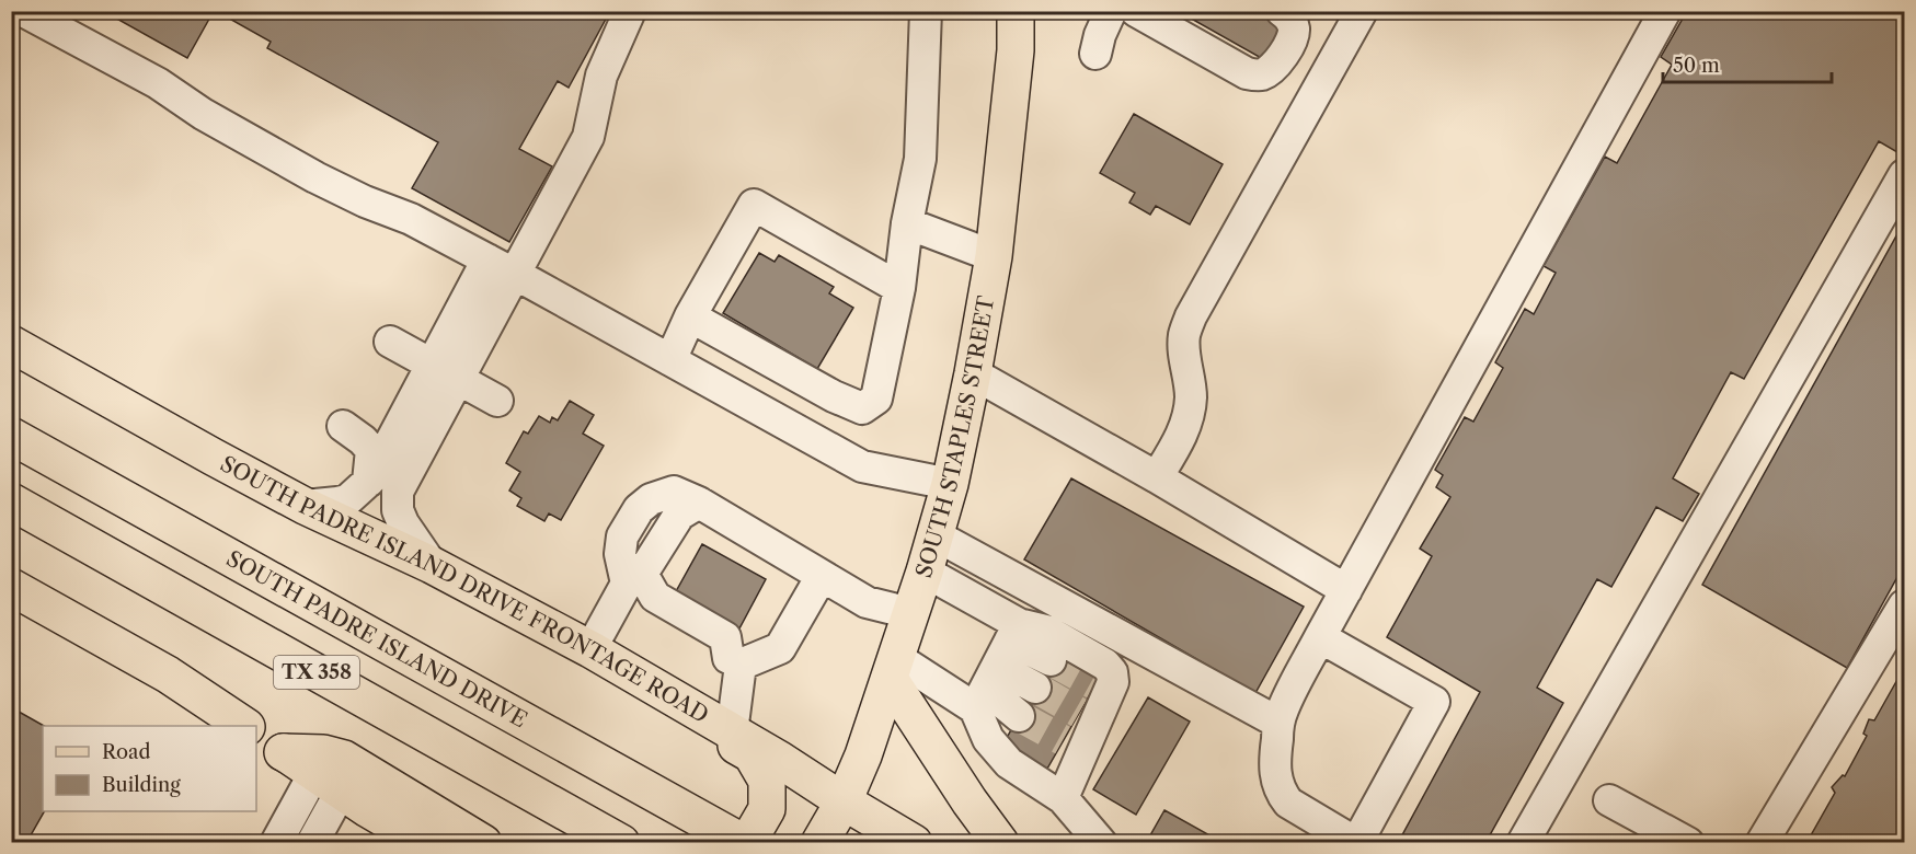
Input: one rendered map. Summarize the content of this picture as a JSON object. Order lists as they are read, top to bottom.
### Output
{
  "streets": {
    "main road": [
      "SOUTH STAPLES STREET",
      "SOUTH PADRE ISLAND DRIVE FRONTAGE ROAD",
      "SOUTH PADRE ISLAND DRIVE",
      "TX 358"
    ]
  },
  "crossings": [
    ["SOUTH STAPLES STREET", "SOUTH PADRE ISLAND DRIVE FRONTAGE ROAD"]
  ],
  "legend": ["Road", "Building"],
  "scale_bar": "50 m"
}
